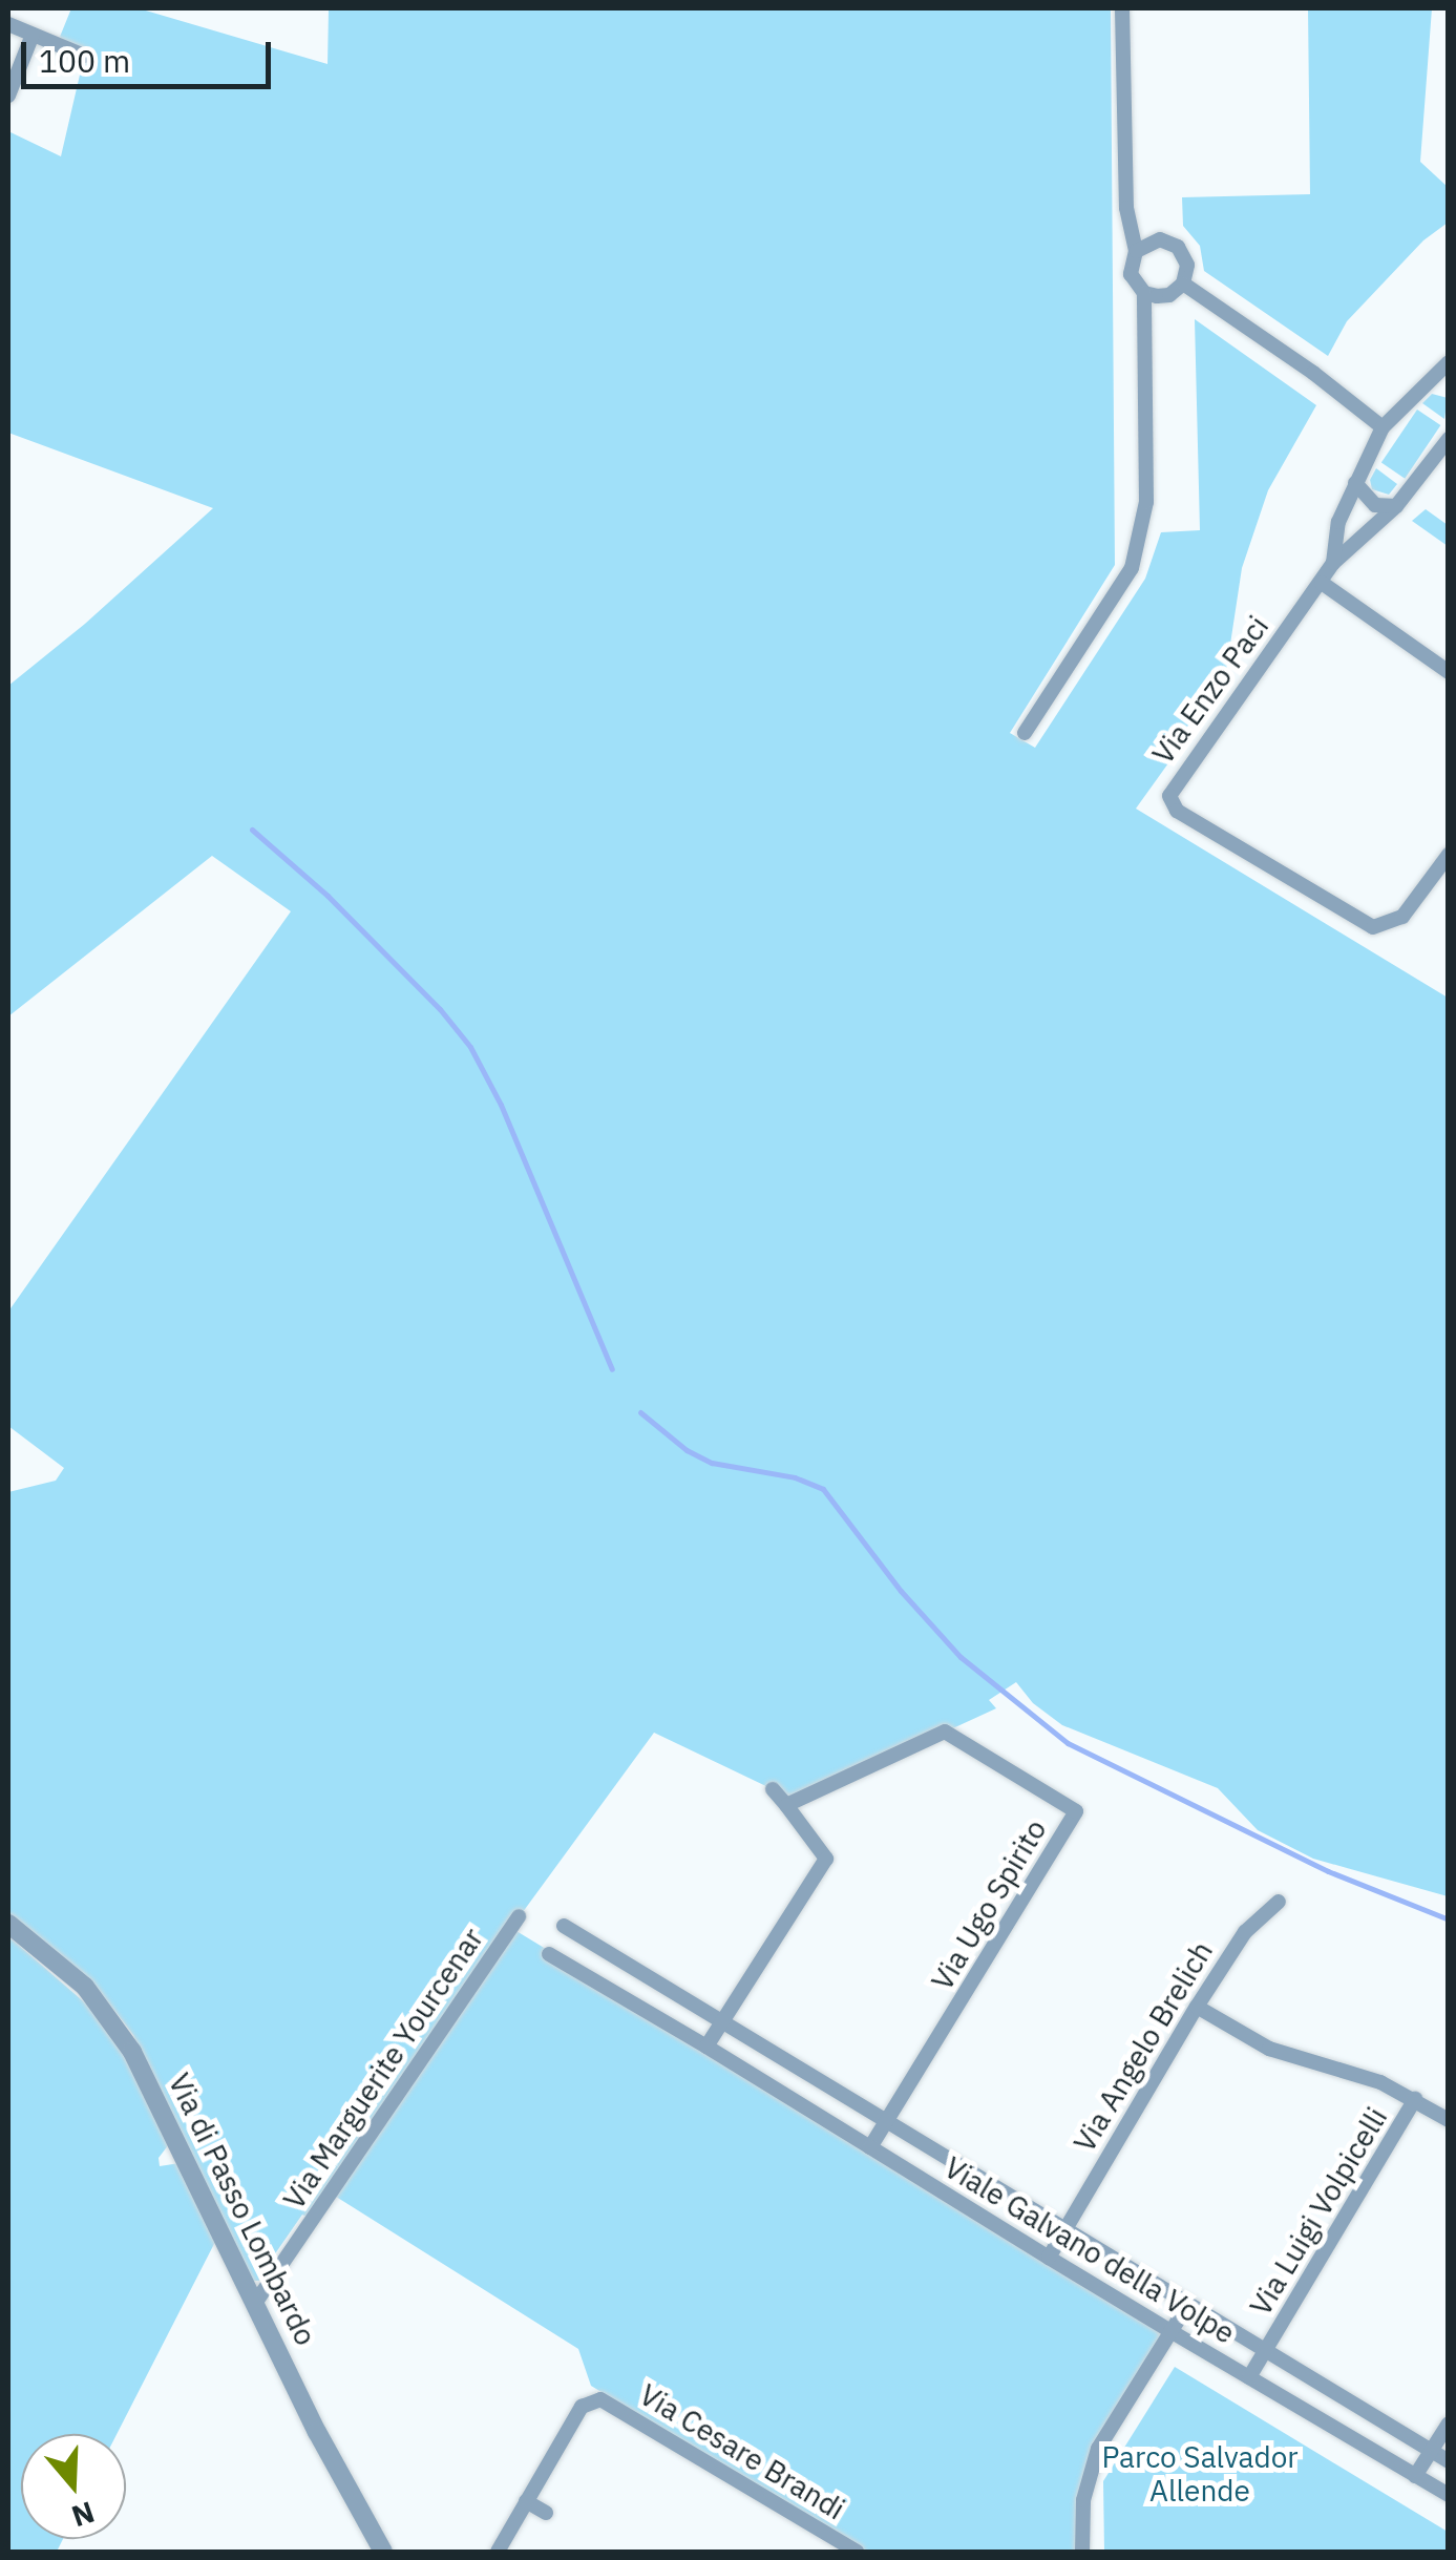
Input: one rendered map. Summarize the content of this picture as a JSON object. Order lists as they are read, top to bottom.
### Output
{
  "streets": {
    "street": [
      "Via Enzo Paci",
      "Via Ugo Spirito",
      "Via Angelo Brelich",
      "Via Marguerite Yourcenar",
      "Via di Passo Lombardo",
      "Via Luigi Volpicelli",
      "Viale Galvano della Volpe",
      "Via Cesare Brandi"
    ]
  },
  "crossings": [
    ["Via Ugo Spirito", "Viale Galvano della Volpe"],
    ["Via Angelo Brelich", "Viale Galvano della Volpe"],
    ["Via Marguerite Yourcenar", "Via di Passo Lombardo"],
    ["Via Luigi Volpicelli", "Viale Galvano della Volpe"]
  ],
  "parks": ["Parco Salvador Allende"],
  "scale_bar": "100 m",
  "north": "bottom"
}
